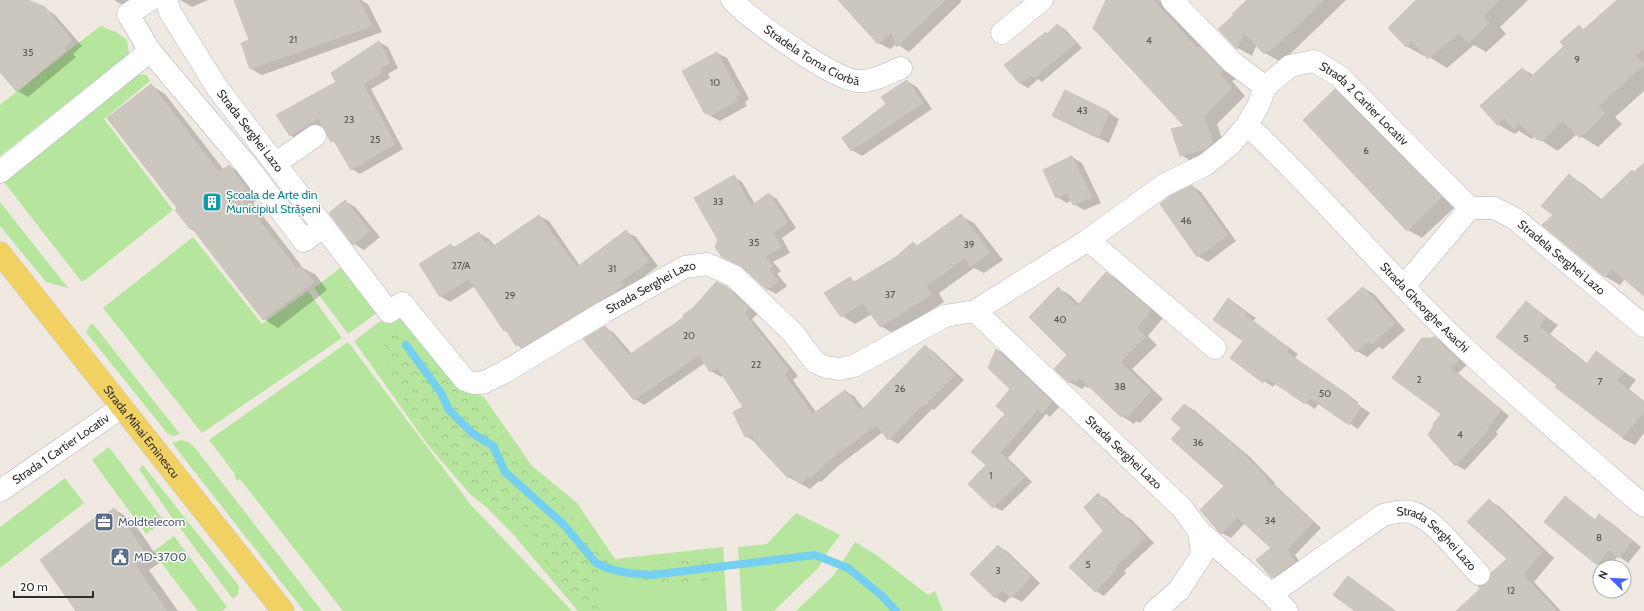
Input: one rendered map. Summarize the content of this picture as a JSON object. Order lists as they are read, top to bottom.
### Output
{
  "streets": {
    "main road": ["Strada Mihai Eminescu"],
    "street": [
      "Stradela Toma Ciorbă",
      "Strada 2 Cartier Locativ",
      "Strada Serghei Lazo",
      "Stradela Serghei Lazo",
      "Strada Gheorghe Asachi",
      "Strada 1 Cartier Locativ"
    ]
  },
  "crossings": [
    ["Strada 2 Cartier Locativ", "Stradela Serghei Lazo"],
    ["Strada Serghei Lazo", "Strada Gheorghe Asachi"],
    ["Strada Mihai Eminescu", "Strada 1 Cartier Locativ"]
  ],
  "places": {
    "building": ["Școala de Arte din Municipiul Strășeni"],
    "office": ["Moldtelecom"],
    "public building": ["MD-3700"]
  },
  "house_numbers": [
    "21",
    "4",
    "35",
    "9",
    "10",
    "43",
    "23",
    "25",
    "6",
    "33",
    "46",
    "35",
    "39",
    "27/A",
    "31",
    "37",
    "29",
    "40",
    "20",
    "5",
    "22",
    "2",
    "7",
    "38",
    "26",
    "50",
    "4",
    "36",
    "1",
    "34",
    "8",
    "5",
    "3",
    "12"
  ],
  "scale_bar": "20 m",
  "north": "top left"
}
